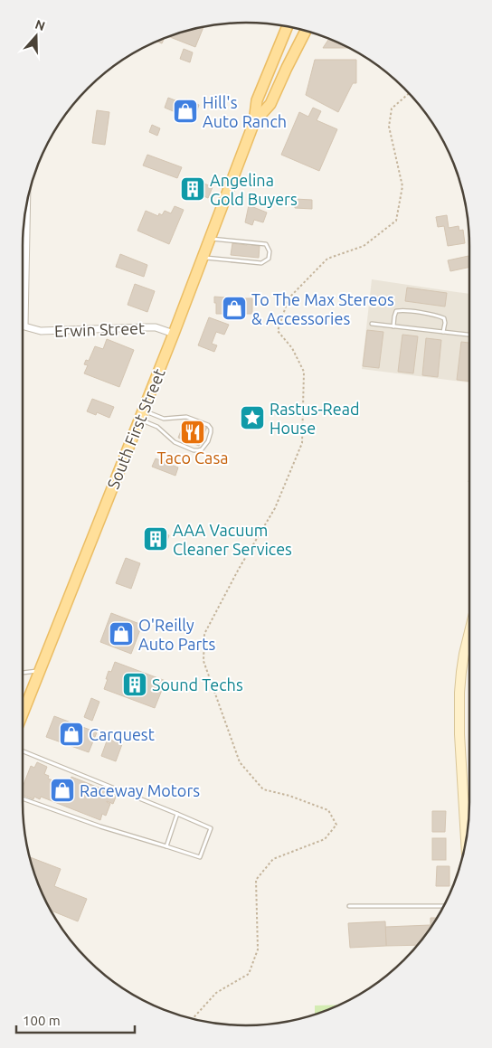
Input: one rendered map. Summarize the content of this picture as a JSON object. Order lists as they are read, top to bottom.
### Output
{
  "streets": {
    "main road": ["South First Street"],
    "street": ["Erwin Street"]
  },
  "crossings": [
    ["Erwin Street", "South First Street"]
  ],
  "places": {
    "shop": [
      "Hill's Auto Ranch",
      "To The Max Stereos & Accessories",
      "O'Reilly Auto Parts",
      "Carquest",
      "Raceway Motors"
    ],
    "building": ["Angelina Gold Buyers", "AAA Vacuum Cleaner Services", "Sound Techs"],
    "place": ["Rastus-Read House"],
    "restaurant": ["Taco Casa"]
  },
  "scale_bar": "100 m",
  "north": "top"
}
